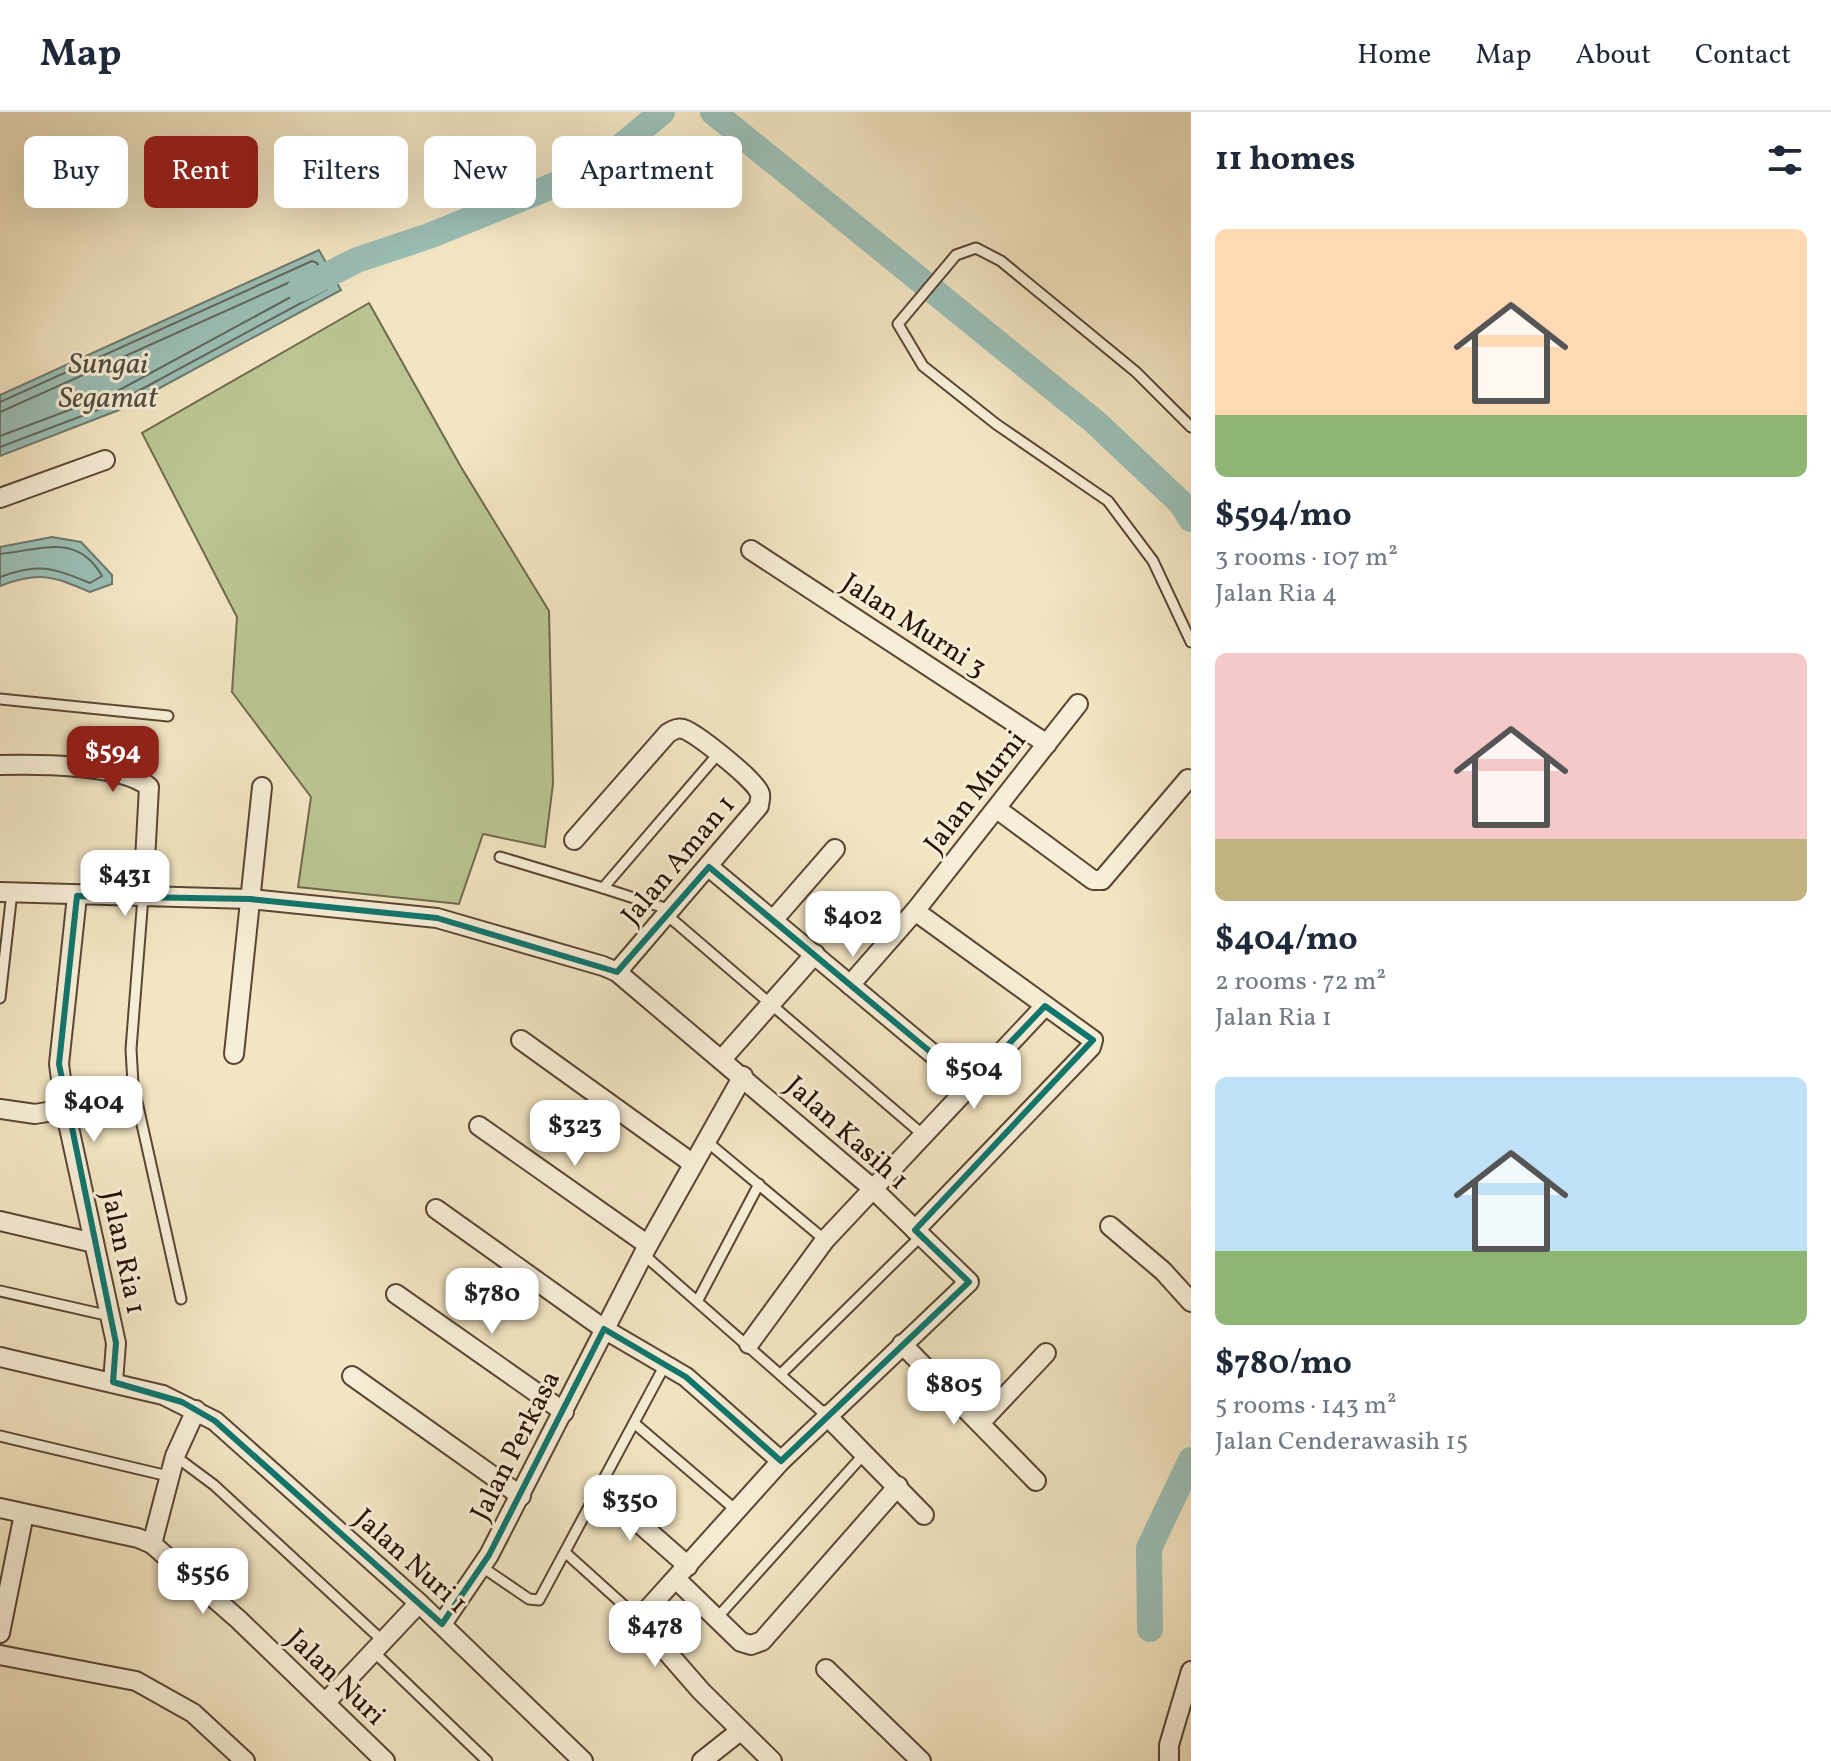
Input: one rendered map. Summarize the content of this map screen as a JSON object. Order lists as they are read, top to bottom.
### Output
{
  "streets": {
    "street": [
      "Jalan Murni 3",
      "Jalan Murni",
      "Jalan Aman 1",
      "Jalan Kasih 1",
      "Jalan Ria 1",
      "Jalan Perkasa",
      "Jalan Nuri 1",
      "Jalan Nuri"
    ]
  },
  "crossings": [
    ["Jalan Murni 3", "Jalan Murni"],
    ["Jalan Aman 1", "Jalan Kasih 1"],
    ["Jalan Kasih 1", "Jalan Perkasa"],
    ["Jalan Ria 1", "Jalan Nuri 1"],
    ["Jalan Perkasa", "Jalan Nuri 1"]
  ],
  "water": ["Sungai Segamat"],
  "page": {
    "header": "Map",
    "nav": [
      "Home",
      "Map",
      "About",
      "Contact"
    ],
    "heading": "11 homes",
    "chip": [
      "Buy",
      "Rent",
      "Filters",
      "New",
      "Apartment"
    ],
    "list": [
      {
        "name": "$594/mo",
        "note": "3 rooms · 107 m² · Jalan Ria 4"
      },
      {
        "name": "$404/mo",
        "note": "2 rooms · 72 m² · Jalan Ria 1"
      },
      {
        "name": "$780/mo",
        "note": "5 rooms · 143 m² · Jalan Cenderawasih 15"
      }
    ],
    "price": [
      "$594",
      "$431",
      "$402",
      "$504",
      "$404",
      "$323",
      "$780",
      "$805",
      "$350",
      "$556",
      "$478"
    ]
  }
}
